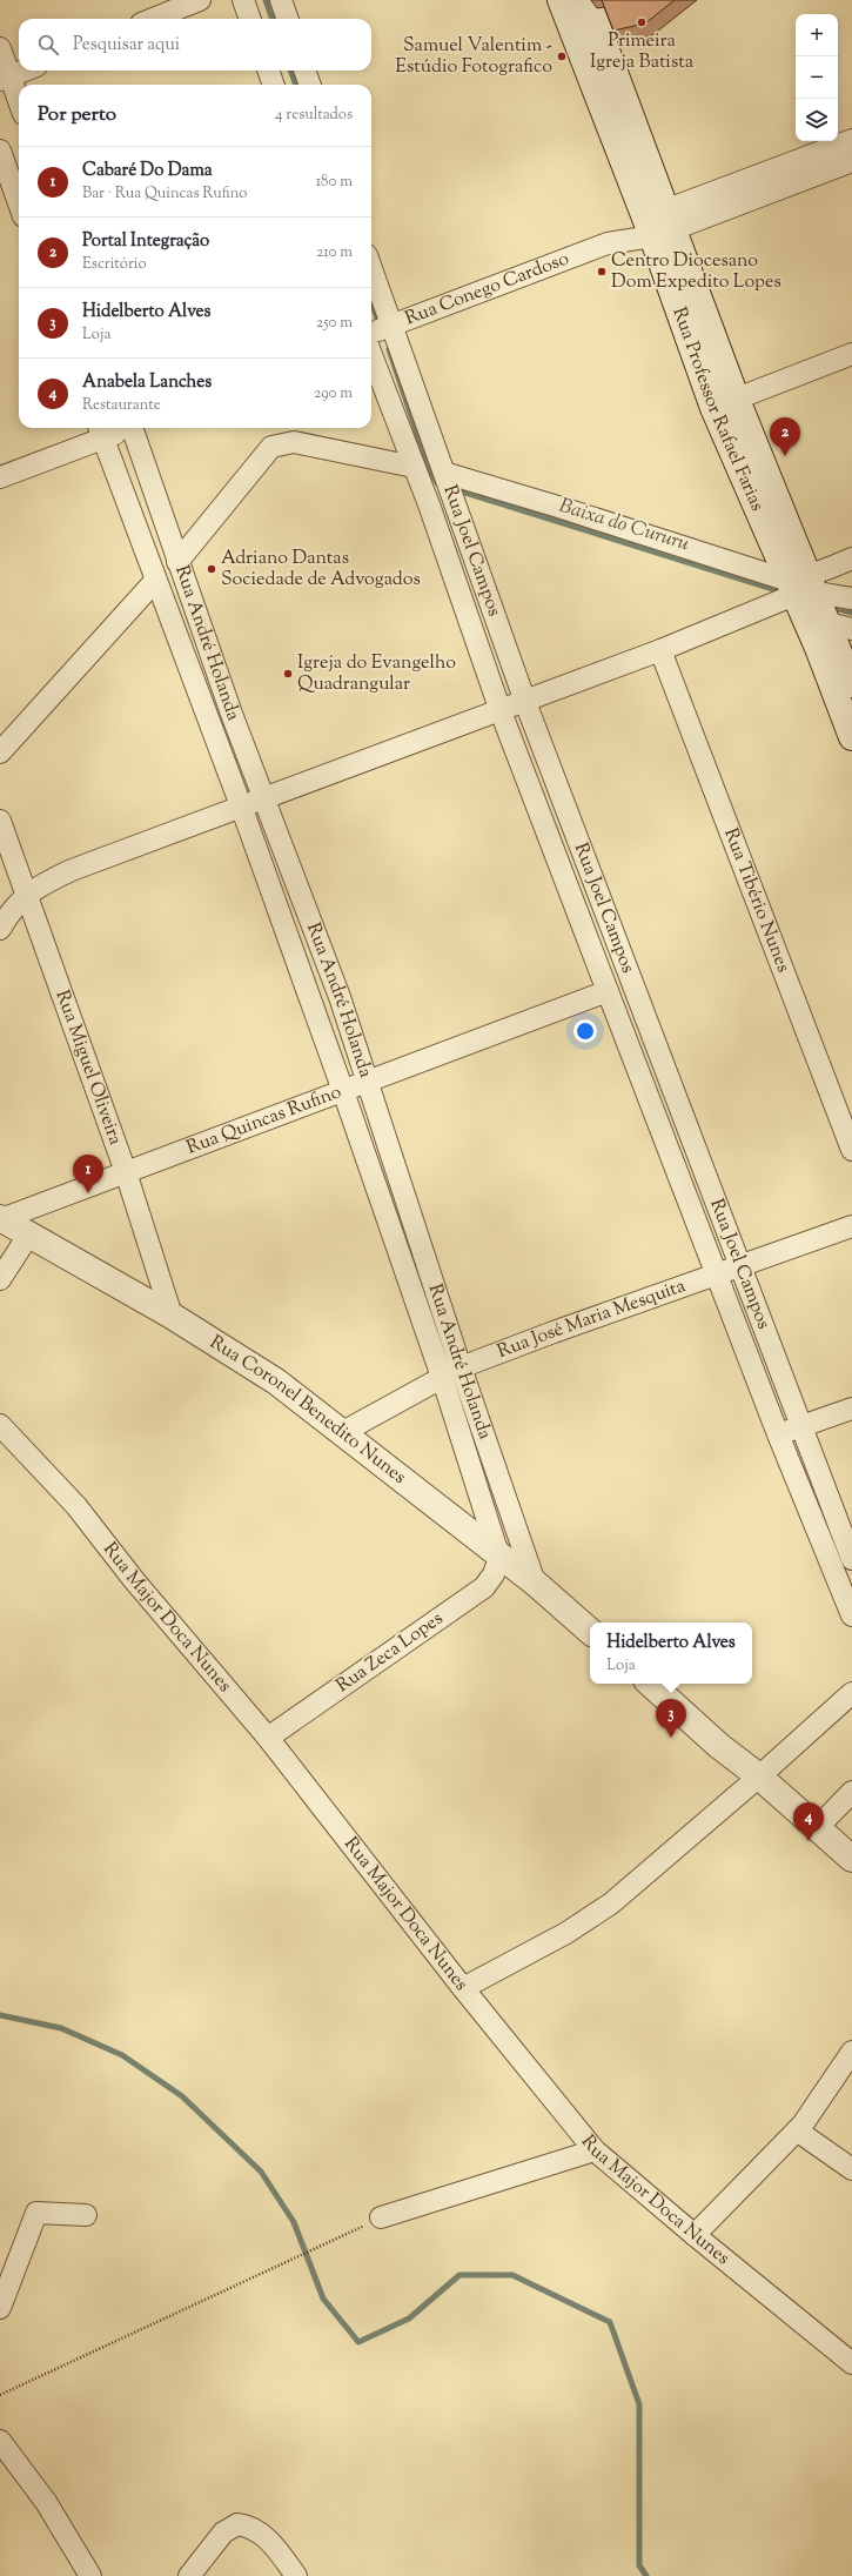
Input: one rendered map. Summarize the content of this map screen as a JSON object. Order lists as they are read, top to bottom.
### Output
{
  "streets": {
    "main road": ["Rua Professor Rafael Farias", "Rua Coronel Benedito Nunes"],
    "street": [
      "Rua Conego Cardoso",
      "Rua Joel Campos",
      "Rua André Holanda",
      "Rua Tibério Nunes",
      "Rua Miguel Oliveira",
      "Rua Quincas Rufino",
      "Rua José Maria Mesquita",
      "Rua Major Doca Nunes",
      "Rua Zeca Lopes"
    ]
  },
  "crossings": [
    ["Rua Conego Cardoso", "Rua Professor Rafael Farias"],
    ["Rua Conego Cardoso", "Rua Joel Campos"],
    ["Rua Joel Campos", "Rua Quincas Rufino"],
    ["Rua Joel Campos", "Rua José Maria Mesquita"],
    ["Rua André Holanda", "Rua Quincas Rufino"],
    ["Rua André Holanda", "Rua José Maria Mesquita"],
    ["Rua André Holanda", "Rua Coronel Benedito Nunes"],
    ["Rua André Holanda", "Rua Zeca Lopes"],
    ["Rua Miguel Oliveira", "Rua Quincas Rufino"],
    ["Rua Miguel Oliveira", "Rua Coronel Benedito Nunes"],
    ["Rua Quincas Rufino", "Rua Coronel Benedito Nunes"],
    ["Rua José Maria Mesquita", "Rua Coronel Benedito Nunes"],
    ["Rua Coronel Benedito Nunes", "Rua Zeca Lopes"],
    ["Rua Major Doca Nunes", "Rua Zeca Lopes"]
  ],
  "water": ["Baixa do Cururu"],
  "places": [
    "Primeira Igreja Batista",
    "Samuel Valentim - Estúdio Fotografico",
    "Centro Diocesano Dom Expedito Lopes",
    "Adriano Dantas Sociedade de Advogados",
    "Igreja do Evangelho Quadrangular"
  ],
  "page": {
    "map_buttons": ["+", "−"],
    "search": "Pesquisar aqui",
    "heading": ["Por perto", "4 resultados"],
    "list": [
      {
        "mark": "1",
        "name": "Cabaré Do Dama",
        "note": "Bar · Rua Quincas Rufino",
        "value": "180 m"
      },
      {
        "mark": "2",
        "name": "Portal Integração",
        "note": "Escritório",
        "value": "210 m"
      },
      {
        "mark": "3",
        "name": "Hidelberto Alves",
        "note": "Loja",
        "value": "250 m"
      },
      {
        "mark": "4",
        "name": "Anabela Lanches",
        "note": "Restaurante",
        "value": "290 m"
      }
    ],
    "pins": [
      "2",
      "1",
      "3",
      "4"
    ],
    "popup": ["Hidelberto Alves", "Loja"]
  }
}
